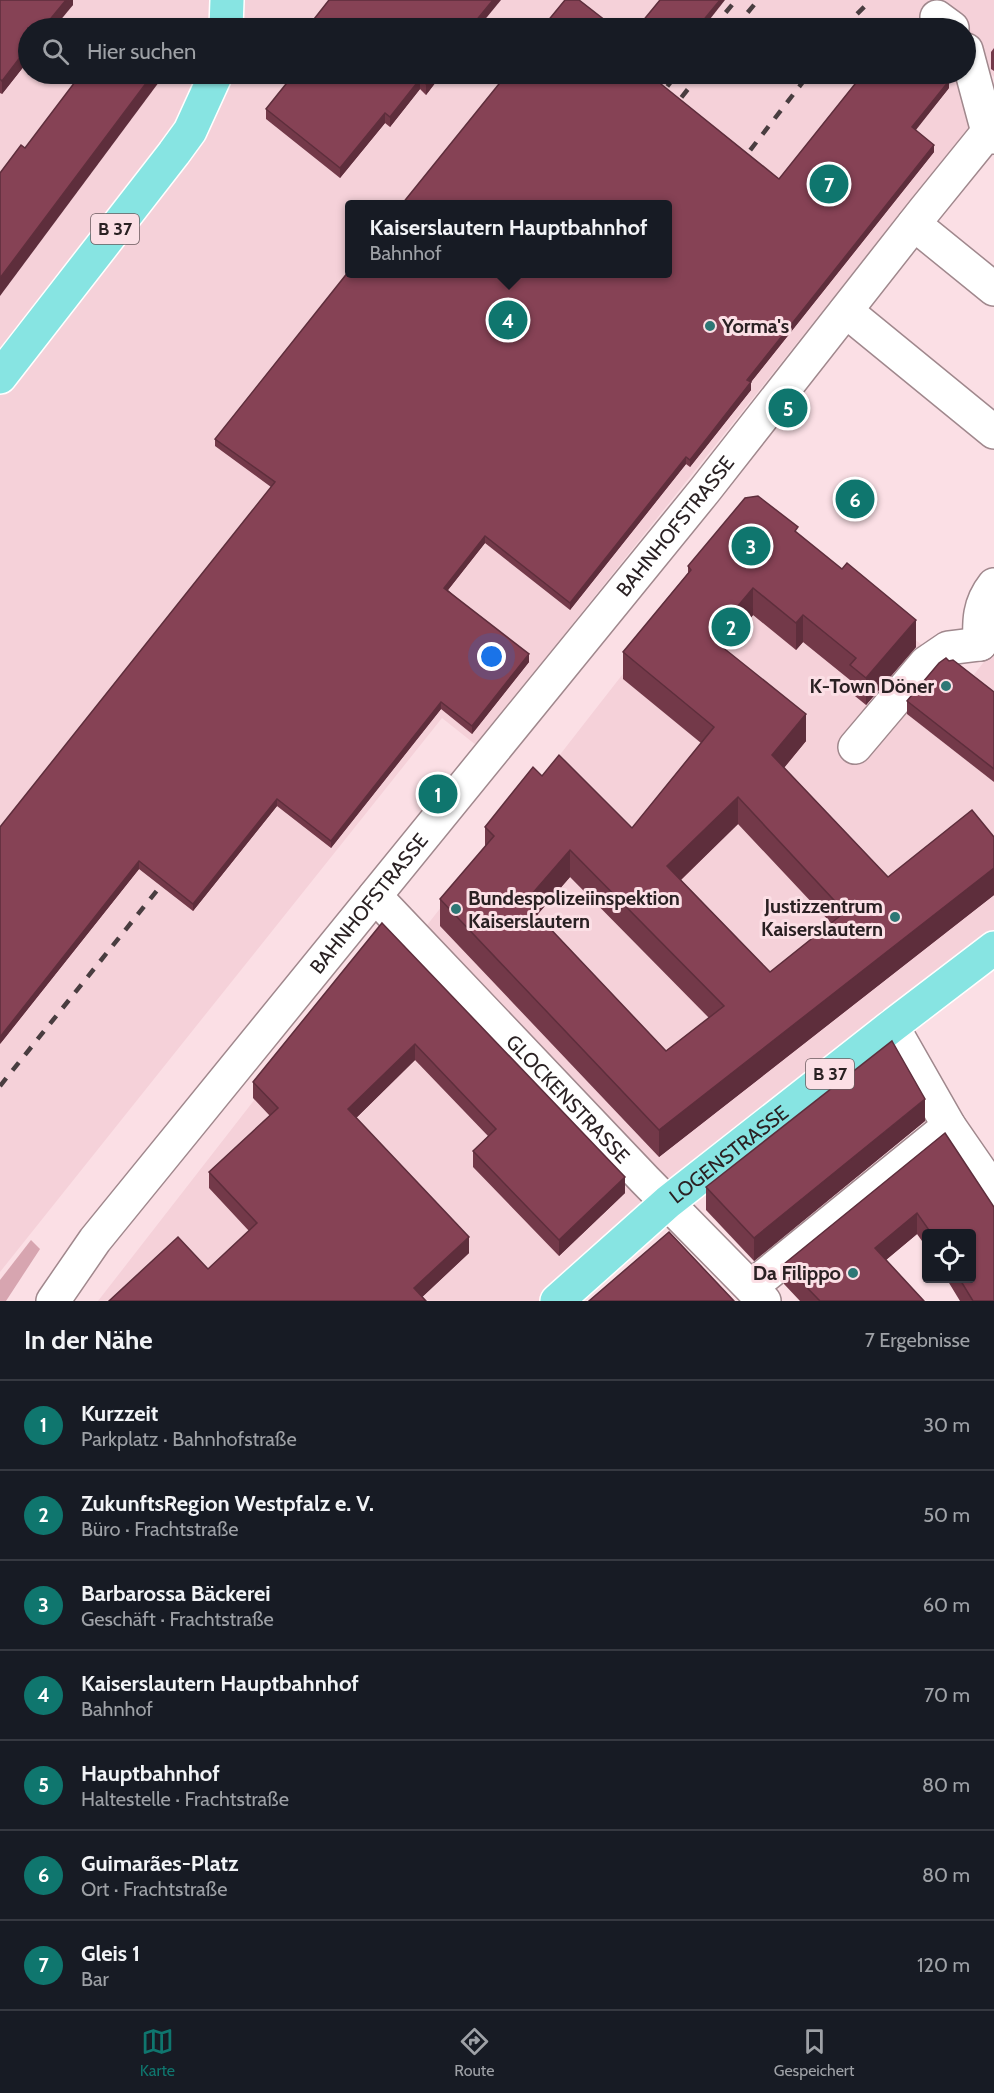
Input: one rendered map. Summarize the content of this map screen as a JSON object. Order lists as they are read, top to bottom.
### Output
{
  "streets": {
    "main road": ["B 37", "LOGENSTRASSE"],
    "street": ["BAHNHOFSTRASSE", "GLOCKENSTRASSE"]
  },
  "crossings": [
    ["BAHNHOFSTRASSE", "GLOCKENSTRASSE"],
    ["GLOCKENSTRASSE", "LOGENSTRASSE"]
  ],
  "places": [
    "Yorma's",
    "K-Town Döner",
    "Bundespolizeiinspektion Kaiserslautern",
    "Justizzentrum Kaiserslautern",
    "Da Filippo"
  ],
  "page": {
    "search": "Hier suchen",
    "pins": [
      "7",
      "4",
      "5",
      "6",
      "3",
      "2",
      "1"
    ],
    "popup": ["Kaiserslautern Hauptbahnhof", "Bahnhof"],
    "heading": ["In der Nähe", "7 Ergebnisse"],
    "list": [
      {
        "mark": "1",
        "name": "Kurzzeit",
        "note": "Parkplatz · Bahnhofstraße",
        "value": "30 m"
      },
      {
        "mark": "2",
        "name": "ZukunftsRegion Westpfalz e. V.",
        "note": "Büro · Frachtstraße",
        "value": "50 m"
      },
      {
        "mark": "3",
        "name": "Barbarossa Bäckerei",
        "note": "Geschäft · Frachtstraße",
        "value": "60 m"
      },
      {
        "mark": "4",
        "name": "Kaiserslautern Hauptbahnhof",
        "note": "Bahnhof",
        "value": "70 m"
      },
      {
        "mark": "5",
        "name": "Hauptbahnhof",
        "note": "Haltestelle · Frachtstraße",
        "value": "80 m"
      },
      {
        "mark": "6",
        "name": "Guimarães-Platz",
        "note": "Ort · Frachtstraße",
        "value": "80 m"
      },
      {
        "mark": "7",
        "name": "Gleis 1",
        "note": "Bar",
        "value": "120 m"
      }
    ],
    "nav": ["Karte", "Route", "Gespeichert"]
  }
}
